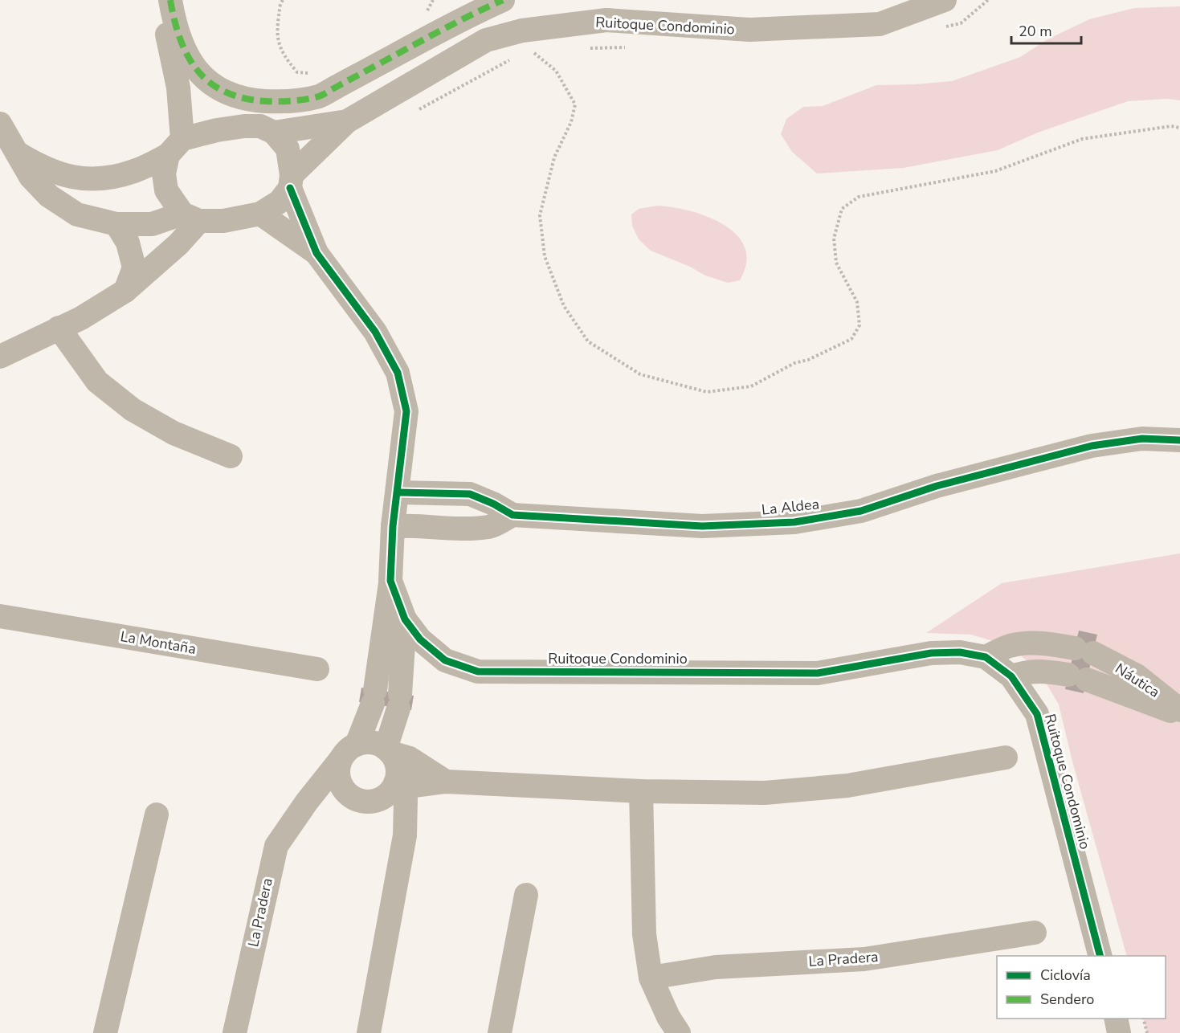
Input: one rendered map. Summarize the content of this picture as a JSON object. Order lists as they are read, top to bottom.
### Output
{
  "streets": {
    "street": [
      "Ruitoque Condominio",
      "La Aldea",
      "La Montaña",
      "Náutica",
      "La Pradera"
    ]
  },
  "crossings": [
    ["Ruitoque Condominio", "La Aldea"],
    ["Ruitoque Condominio", "Náutica"],
    ["Ruitoque Condominio", "La Pradera"]
  ],
  "legend": ["Ciclovía", "Sendero"],
  "scale_bar": "20 m"
}
